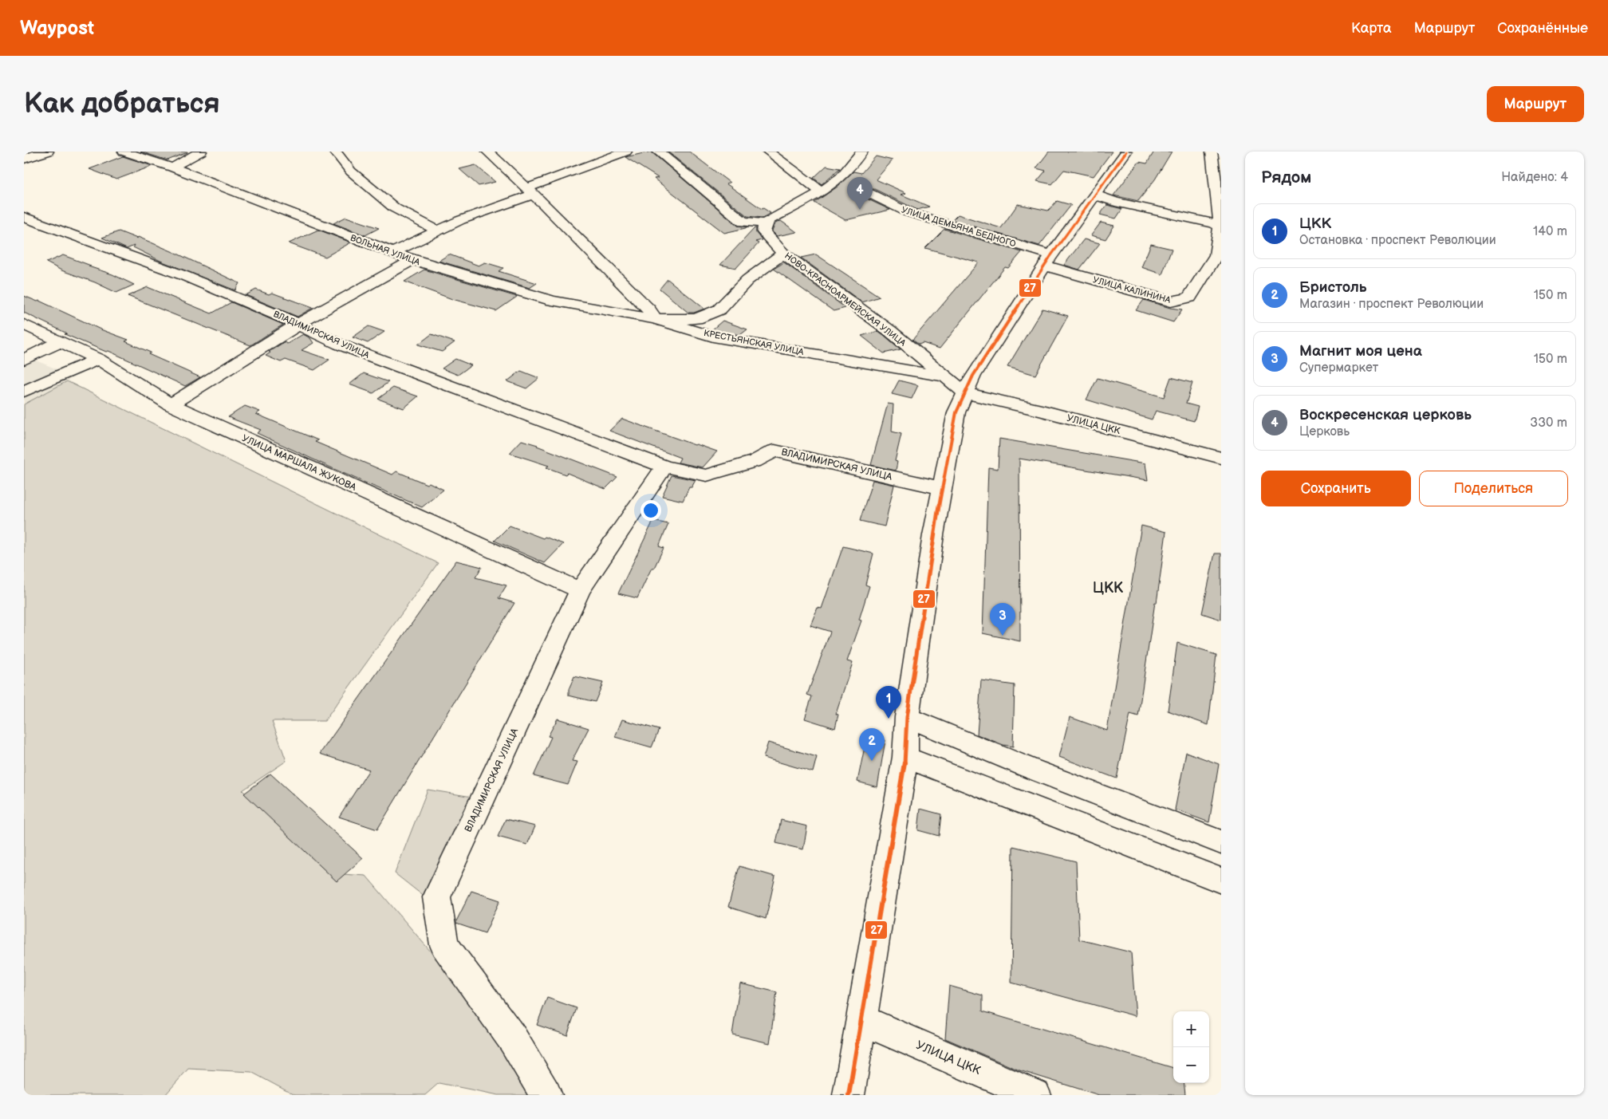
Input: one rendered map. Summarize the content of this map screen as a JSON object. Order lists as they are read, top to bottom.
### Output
{
  "streets": {
    "street": [
      "УЛИЦА ДЕМЬЯНА БЕДНОГО",
      "ВОЛЬНАЯ УЛИЦА",
      "УЛИЦА КАЛИНИНА",
      "НОВО-КРАСНОАРМЕЙСКАЯ УЛИЦА",
      "ВЛАДИМИРСКАЯ УЛИЦА",
      "КРЕСТЬЯНСКАЯ УЛИЦА",
      "УЛИЦА ЦКК",
      "УЛИЦА МАРШАЛА ЖУКОВА"
    ]
  },
  "crossings": [
    ["УЛИЦА ДЕМЬЯНА БЕДНОГО", "УЛИЦА КАЛИНИНА"],
    ["ВОЛЬНАЯ УЛИЦА", "КРЕСТЬЯНСКАЯ УЛИЦА"],
    ["НОВО-КРАСНОАРМЕЙСКАЯ УЛИЦА", "КРЕСТЬЯНСКАЯ УЛИЦА"],
    ["НОВО-КРАСНОАРМЕЙСКАЯ УЛИЦА", "УЛИЦА ЦКК"],
    ["ВЛАДИМИРСКАЯ УЛИЦА", "УЛИЦА МАРШАЛА ЖУКОВА"]
  ],
  "districts": ["ЦКК"],
  "lines": ["transit line 27"],
  "page": {
    "header": "Waypost",
    "nav": ["Карта", "Маршрут", "Сохранённые"],
    "buttons": [
      "Маршрут",
      ["Сохранить", "Поделиться"]
    ],
    "title": "Как добраться",
    "heading": ["Рядом", "Найдено: 4"],
    "pins": [
      "4",
      "3",
      "1",
      "2"
    ],
    "list": [
      {
        "mark": "1",
        "name": "ЦКК",
        "note": "Остановка · проспект Революции",
        "value": "140 m"
      },
      {
        "mark": "2",
        "name": "Бристоль",
        "note": "Магазин · проспект Революции",
        "value": "150 m"
      },
      {
        "mark": "3",
        "name": "Магнит моя цена",
        "note": "Супермаркет",
        "value": "150 m"
      },
      {
        "mark": "4",
        "name": "Воскресенская церковь",
        "note": "Церковь",
        "value": "330 m"
      }
    ],
    "map_buttons": ["+", "−"]
  }
}
